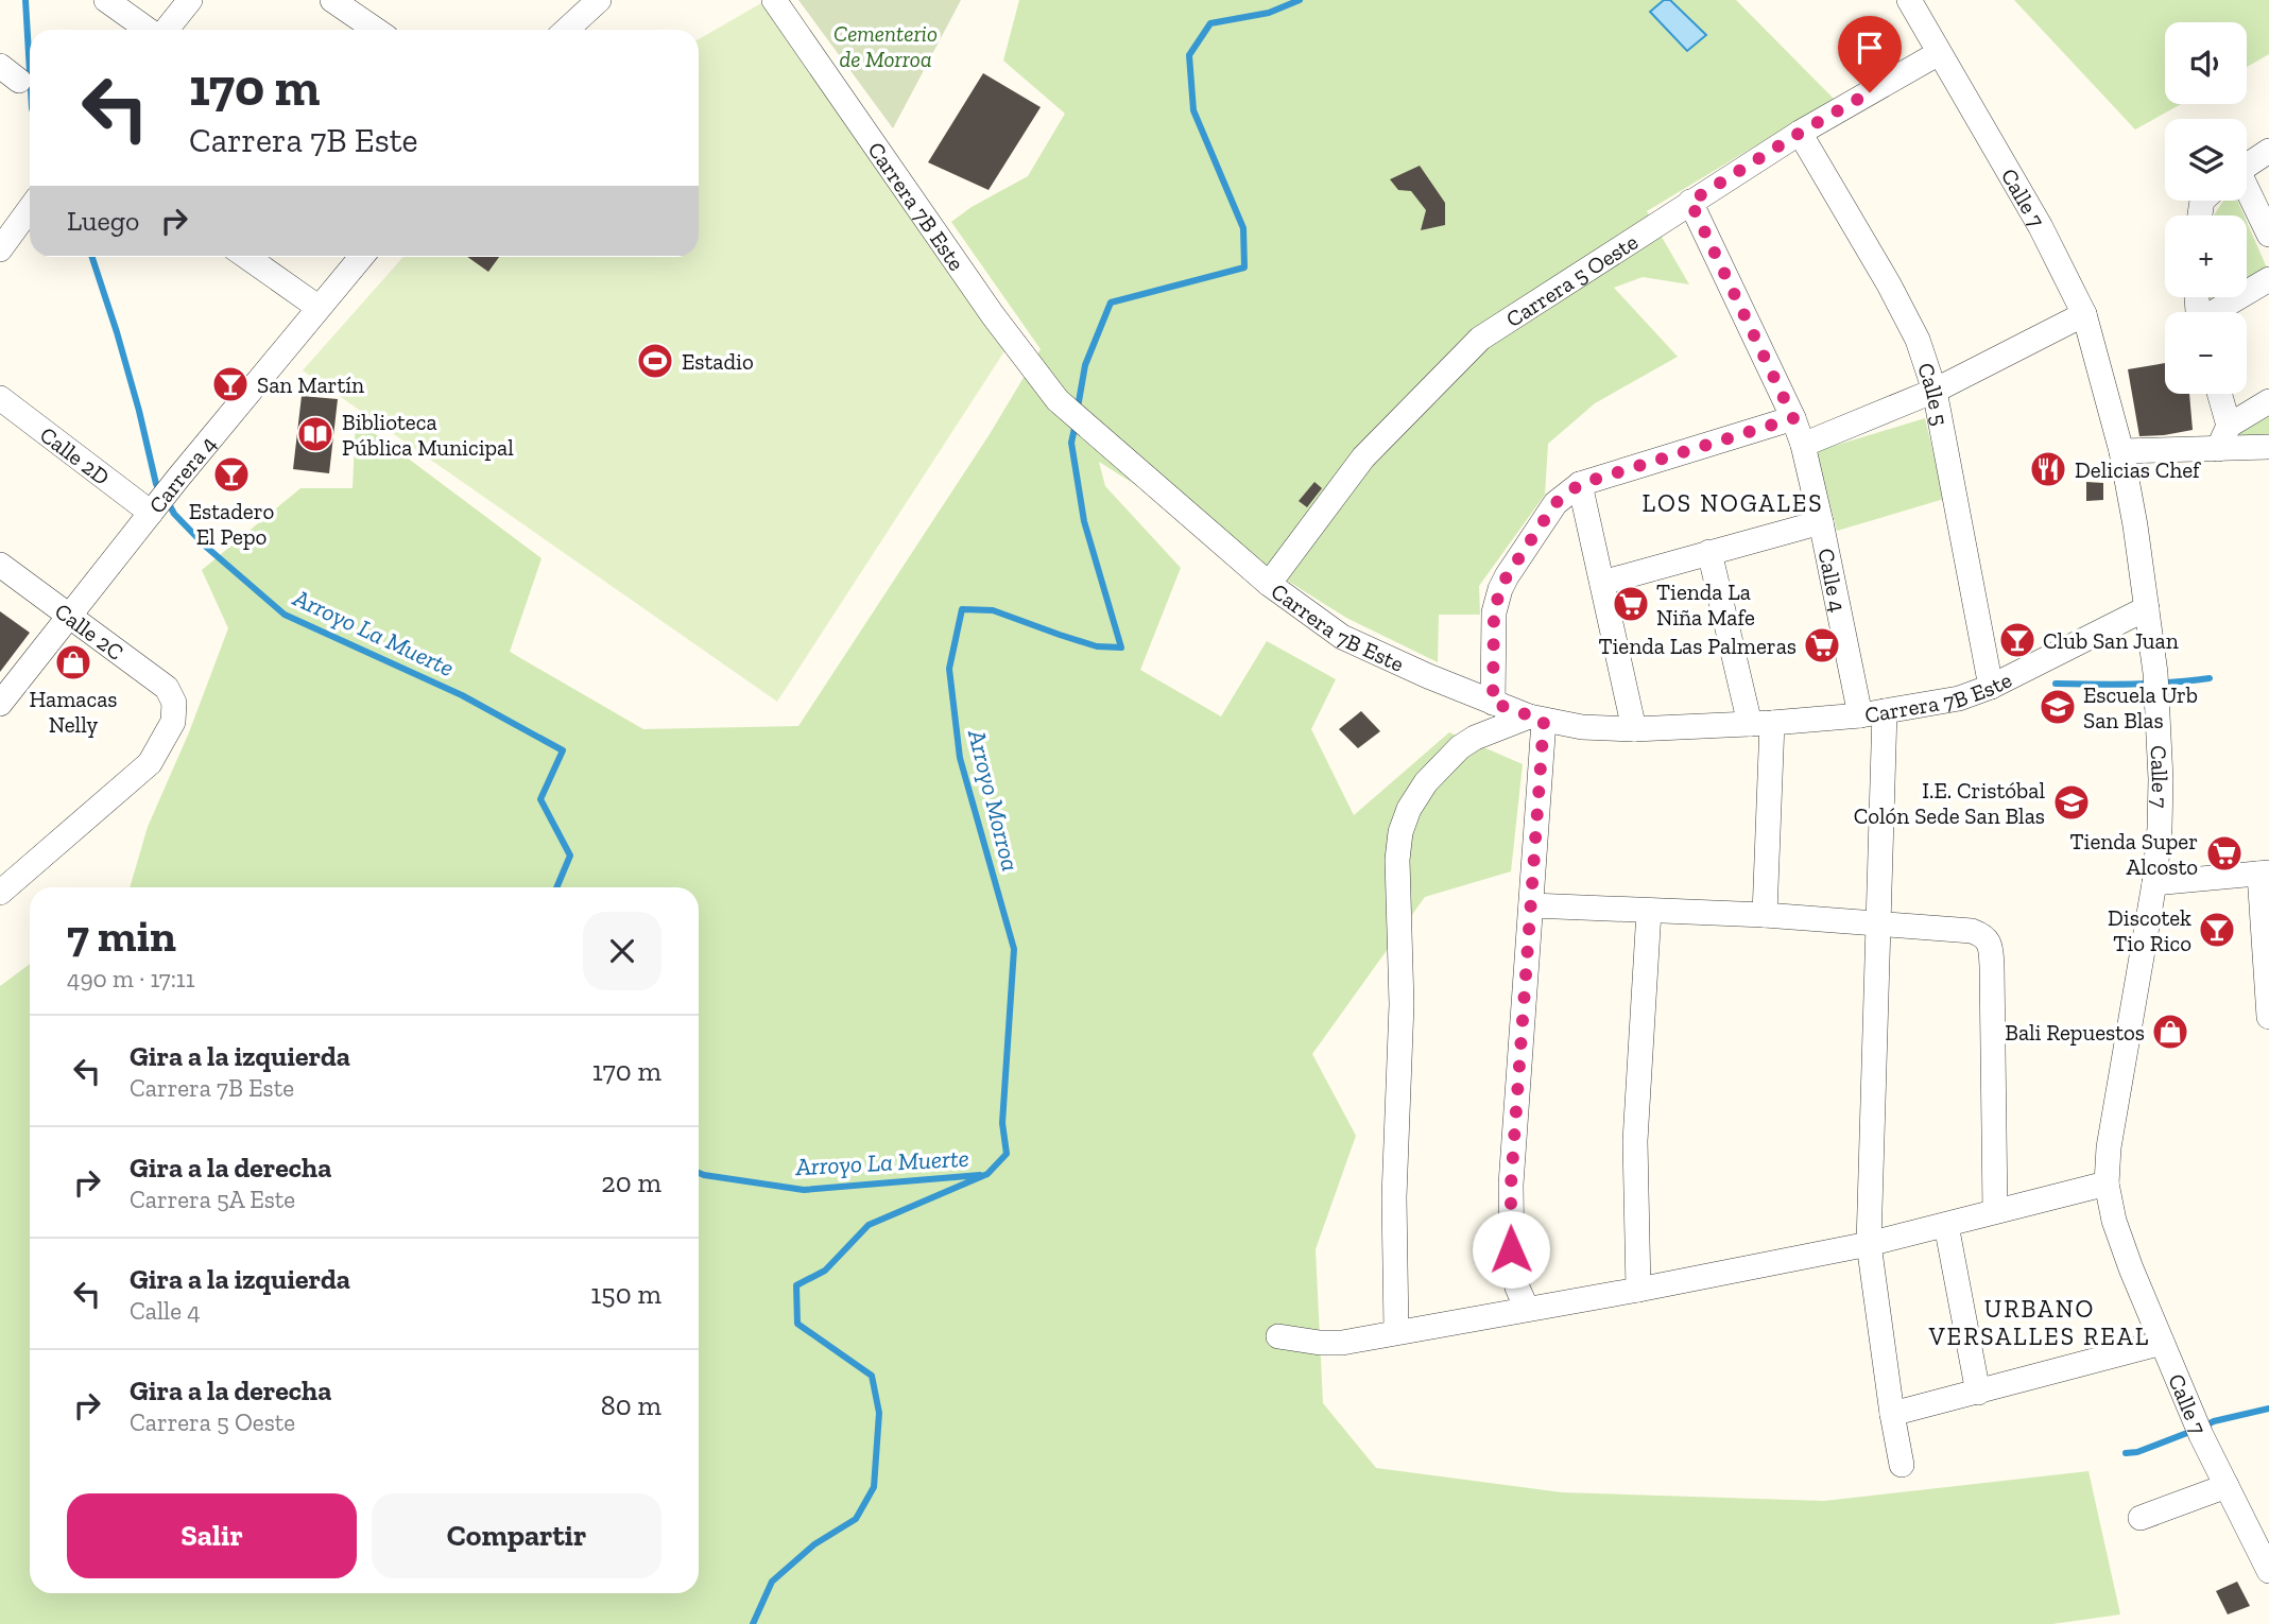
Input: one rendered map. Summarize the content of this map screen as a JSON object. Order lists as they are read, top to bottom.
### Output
{
  "streets": {
    "street": [
      "Calle 7",
      "Carrera 7B Este",
      "Carrera 5 Oeste",
      "Calle 5",
      "Calle 2D",
      "Carrera 4",
      "Calle 4",
      "Calle 2C"
    ]
  },
  "crossings": [
    ["Calle 7", "Carrera 7B Este"],
    ["Calle 7", "Carrera 5 Oeste"],
    ["Carrera 7B Este", "Carrera 5 Oeste"],
    ["Carrera 7B Este", "Calle 5"],
    ["Carrera 7B Este", "Calle 4"],
    ["Carrera 5 Oeste", "Calle 5"],
    ["Carrera 5 Oeste", "Calle 4"],
    ["Calle 2D", "Carrera 4"],
    ["Carrera 4", "Calle 2C"]
  ],
  "districts": ["LOS NOGALES", "URBANO VERSALLES REAL"],
  "water": ["Arroyo La Muerte", "Arroyo Morroa"],
  "parks": ["Cementerio de Morroa"],
  "places": {
    "sports": ["Estadio"],
    "bar": [
      "San Martín",
      "Estadero El Pepo",
      "Club San Juan",
      "Discotek Tio Rico"
    ],
    "library": ["Biblioteca Pública Municipal"],
    "restaurant": ["Delicias Chef"],
    "supermarket": ["Tienda La Niña Mafe", "Tienda Las Palmeras", "Tienda Super Alcosto"],
    "shop": ["Hamacas Nelly", "Bali Repuestos"],
    "school or university": ["Escuela Urb San Blas", "I.E. Cristóbal Colón Sede San Blas"]
  },
  "page": {
    "map_buttons": ["+", "−"],
    "turn": ["170 m", "Carrera 7B Este"],
    "then": "Luego",
    "heading": ["7 min", "490 m · 17:11"],
    "list": [
      {
        "name": "Gira a la izquierda",
        "note": "Carrera 7B Este",
        "value": "170 m"
      },
      {
        "name": "Gira a la derecha",
        "note": "Carrera 5A Este",
        "value": "20 m"
      },
      {
        "name": "Gira a la izquierda",
        "note": "Calle 4",
        "value": "150 m"
      },
      {
        "name": "Gira a la derecha",
        "note": "Carrera 5 Oeste",
        "value": "80 m"
      }
    ],
    "buttons": ["Salir", "Compartir"]
  }
}
